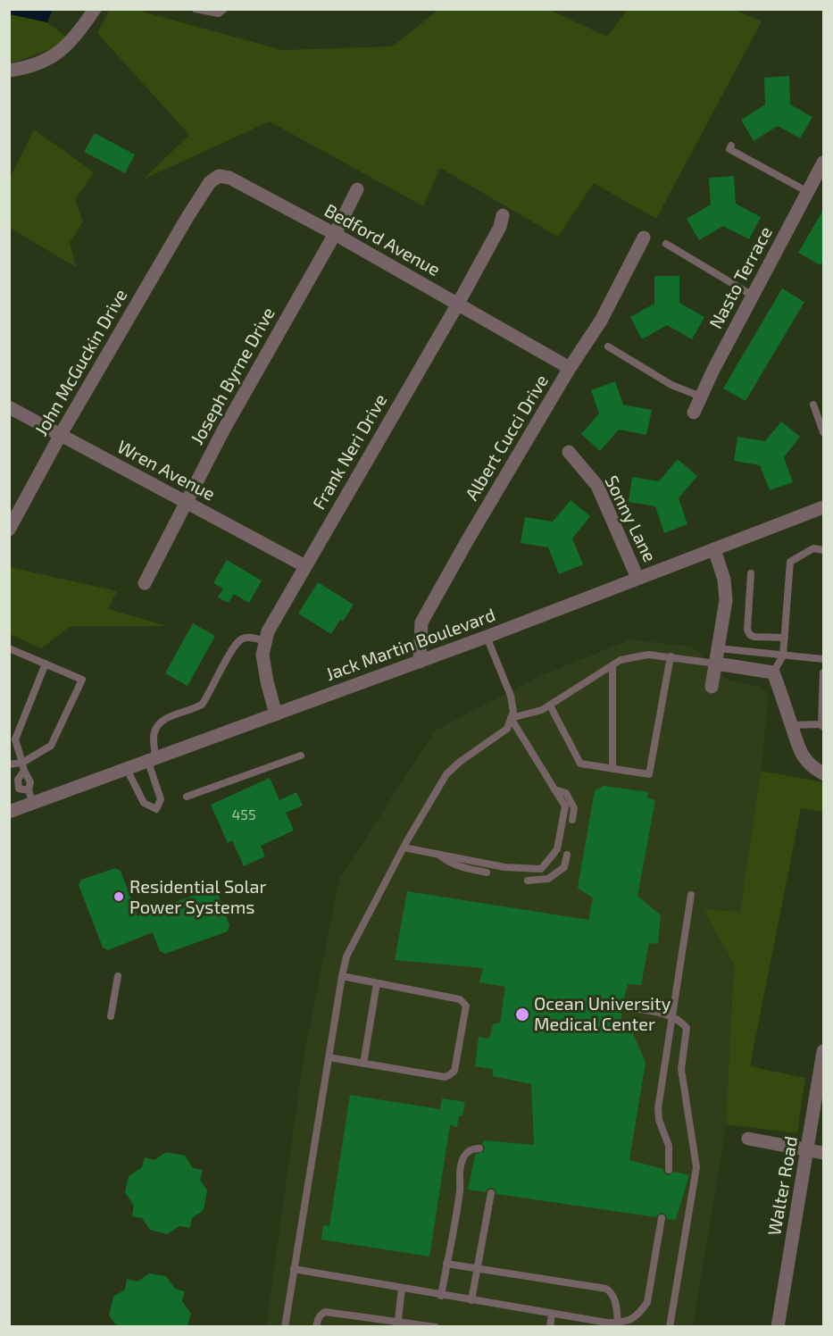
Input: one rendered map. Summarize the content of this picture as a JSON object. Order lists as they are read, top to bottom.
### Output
{
  "streets": {
    "street": [
      "Bedford Avenue",
      "Nasto Terrace",
      "John McGuckin Drive",
      "Joseph Byrne Drive",
      "Albert Cucci Drive",
      "Frank Neri Drive",
      "Wren Avenue",
      "Sonny Lane",
      "Jack Martin Boulevard",
      "Walter Road"
    ]
  },
  "crossings": [
    ["Bedford Avenue", "John McGuckin Drive"],
    ["Bedford Avenue", "Joseph Byrne Drive"],
    ["Bedford Avenue", "Albert Cucci Drive"],
    ["Bedford Avenue", "Frank Neri Drive"],
    ["John McGuckin Drive", "Wren Avenue"],
    ["Joseph Byrne Drive", "Wren Avenue"],
    ["Albert Cucci Drive", "Jack Martin Boulevard"],
    ["Frank Neri Drive", "Wren Avenue"],
    ["Frank Neri Drive", "Jack Martin Boulevard"],
    ["Sonny Lane", "Jack Martin Boulevard"]
  ],
  "places": ["Residential Solar Power Systems", "Ocean University Medical Center"],
  "house_numbers": ["455"]
}
